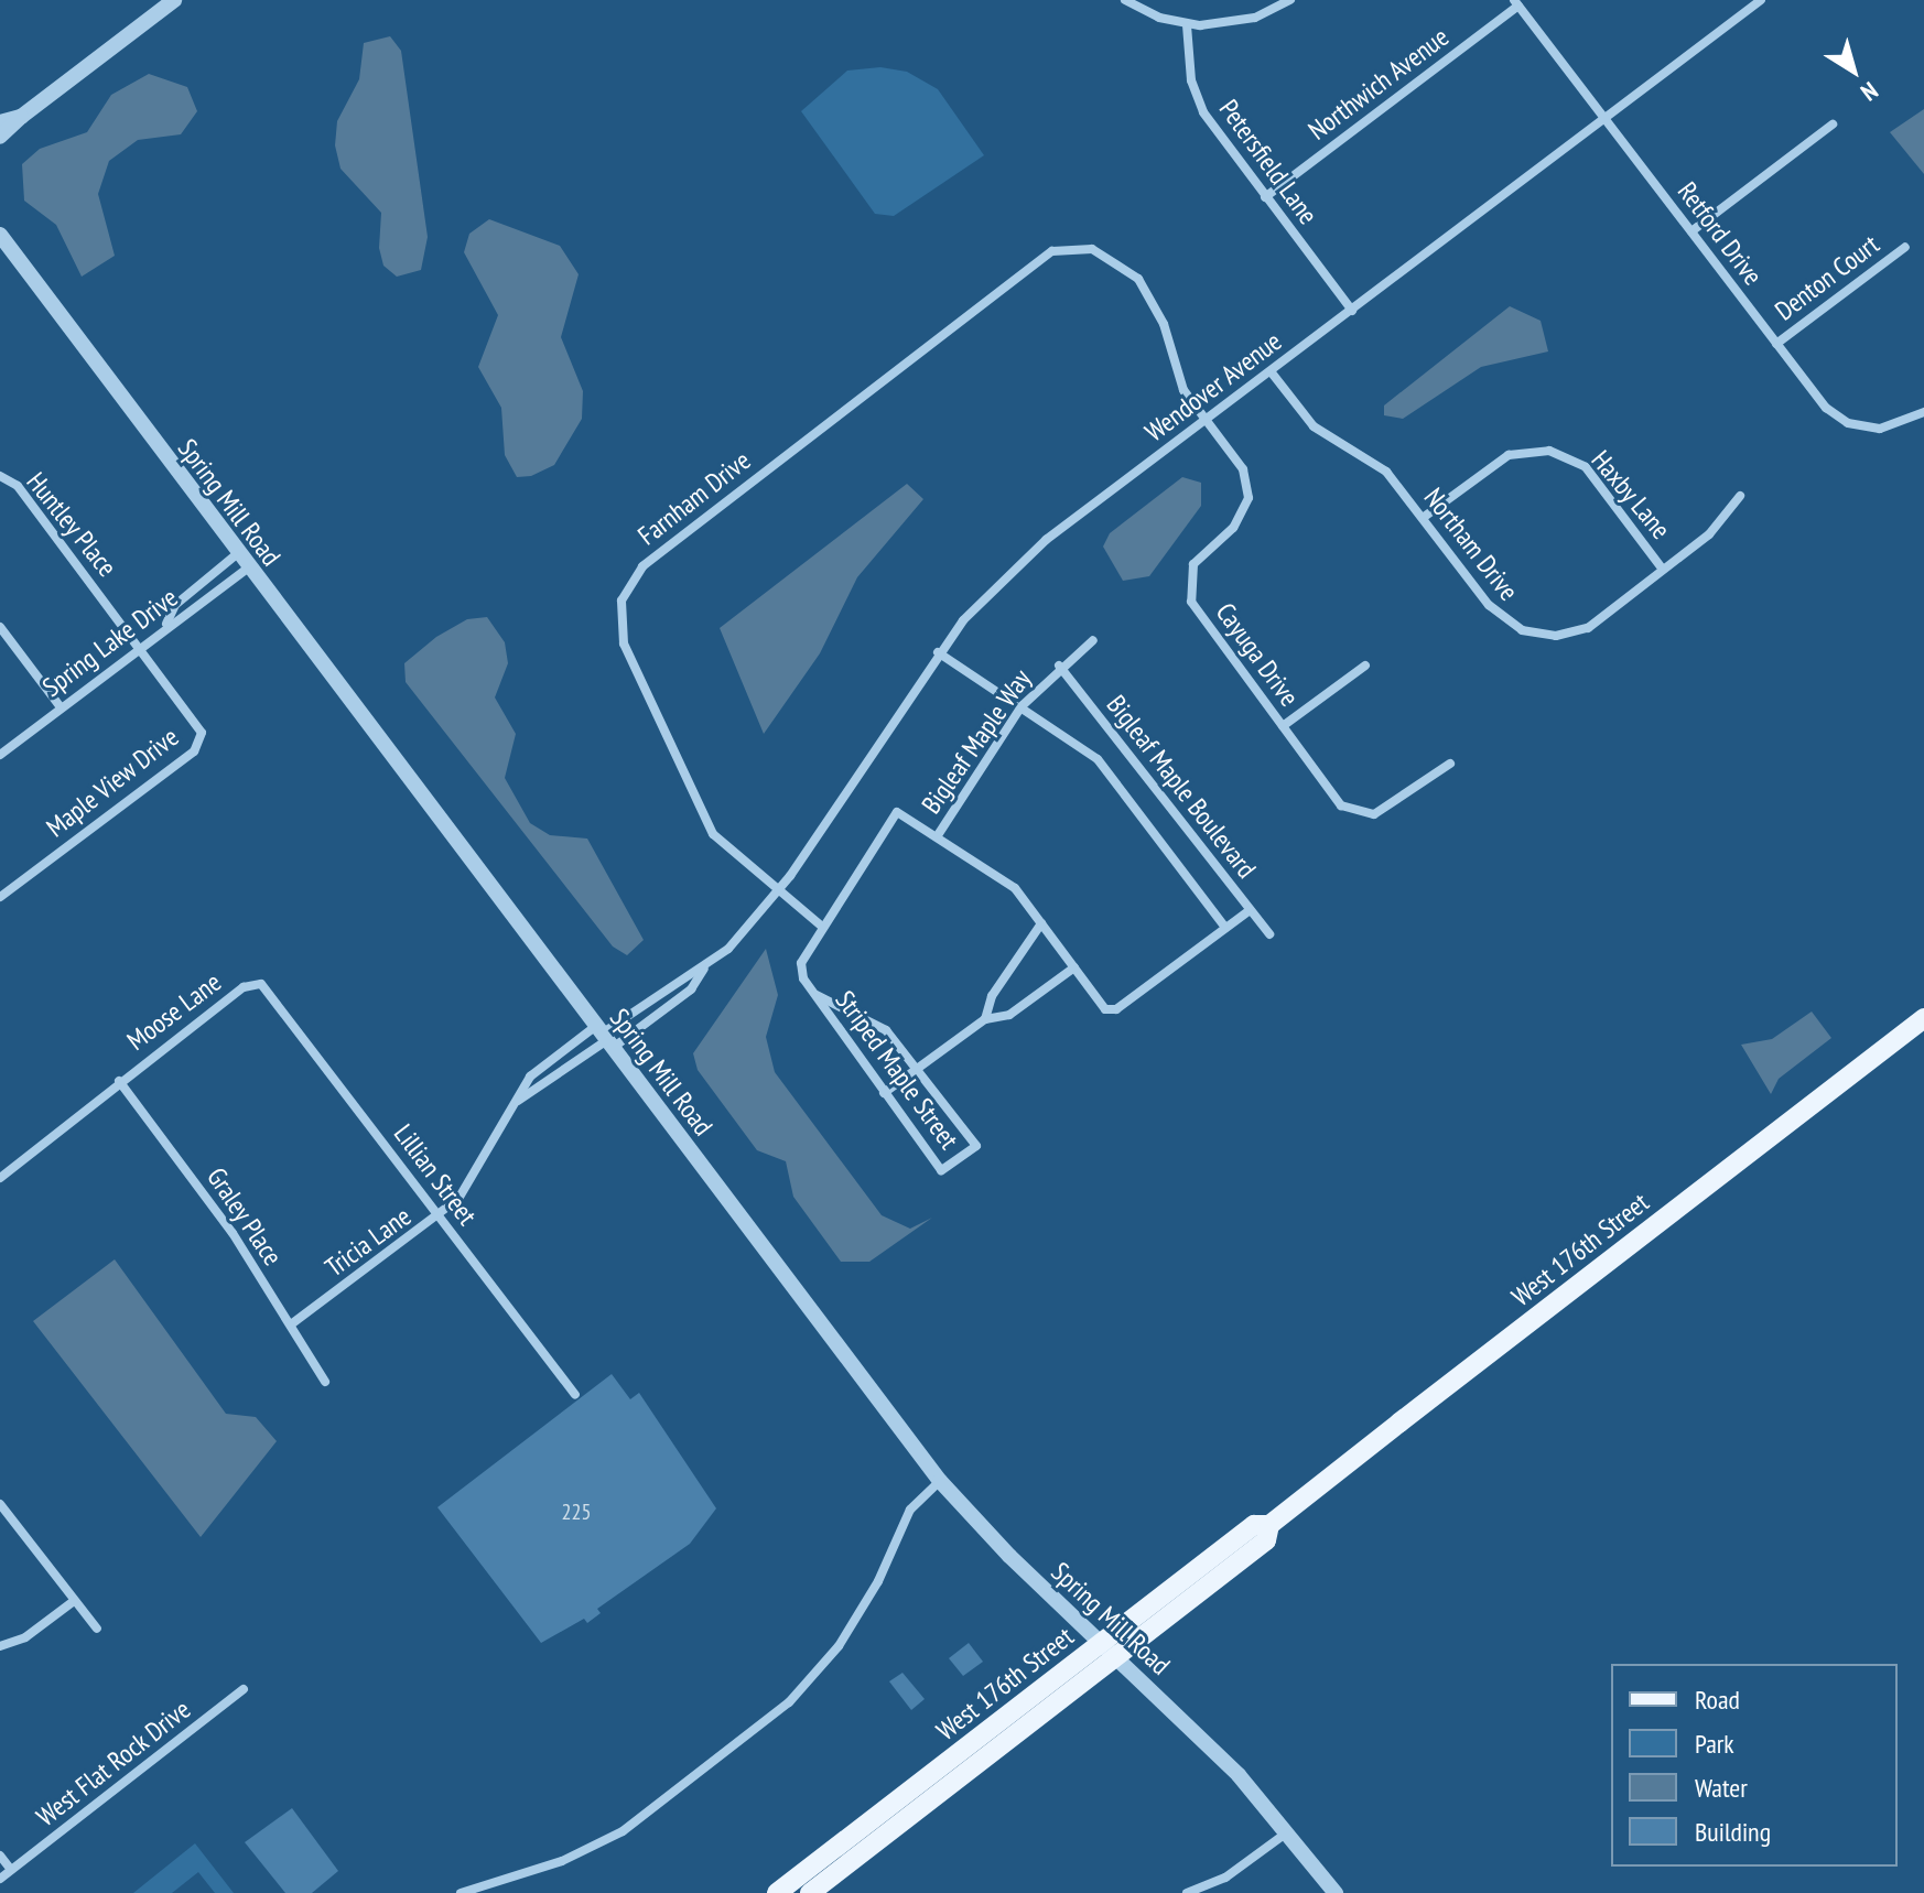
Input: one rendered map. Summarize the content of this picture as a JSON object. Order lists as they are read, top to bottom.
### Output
{
  "streets": {
    "main road": ["West 176th Street"],
    "street": [
      "Northwich Avenue",
      "Petersfield Lane",
      "Retford Drive",
      "Denton Court",
      "Wendover Avenue",
      "Haxby Lane",
      "Farnham Drive",
      "Spring Mill Road",
      "Huntley Place",
      "Northam Drive",
      "Spring Lake Drive",
      "Cayuga Drive",
      "Bigleaf Maple Way",
      "Maple View Drive",
      "Bigleaf Maple Boulevard",
      "Moose Lane",
      "Striped Maple Street",
      "Lillian Street",
      "Graley Place",
      "Tricia Lane",
      "West Flat Rock Drive"
    ]
  },
  "crossings": [
    ["Northwich Avenue", "Petersfield Lane"],
    ["Northwich Avenue", "Retford Drive"],
    ["Petersfield Lane", "Wendover Avenue"],
    ["Retford Drive", "Denton Court"],
    ["Retford Drive", "Wendover Avenue"],
    ["Wendover Avenue", "Farnham Drive"],
    ["Wendover Avenue", "Spring Mill Road"],
    ["Wendover Avenue", "Northam Drive"],
    ["Wendover Avenue", "Cayuga Drive"],
    ["Wendover Avenue", "Bigleaf Maple Boulevard"],
    ["Wendover Avenue", "Tricia Lane"],
    ["Haxby Lane", "Northam Drive"],
    ["Farnham Drive", "Cayuga Drive"],
    ["Spring Mill Road", "Spring Lake Drive"],
    ["Spring Mill Road", "Tricia Lane"],
    ["Spring Mill Road", "West 176th Street"],
    ["Huntley Place", "Spring Lake Drive"],
    ["Huntley Place", "Maple View Drive"],
    ["Spring Lake Drive", "Maple View Drive"],
    ["Bigleaf Maple Way", "Bigleaf Maple Boulevard"],
    ["Bigleaf Maple Way", "Striped Maple Street"],
    ["Moose Lane", "Lillian Street"],
    ["Moose Lane", "Graley Place"],
    ["Lillian Street", "Tricia Lane"],
    ["Graley Place", "Tricia Lane"]
  ],
  "house_numbers": ["225"],
  "legend": [
    "Road",
    "Park",
    "Water",
    "Building"
  ],
  "north": "bottom right"
}
